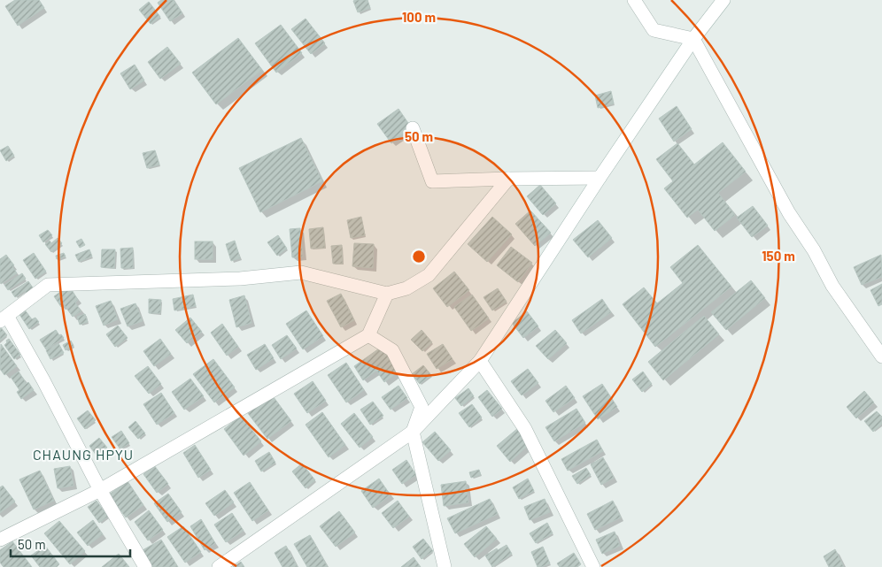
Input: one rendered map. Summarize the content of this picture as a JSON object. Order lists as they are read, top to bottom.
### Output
{
  "districts": ["CHAUNG HPYU"],
  "scale_bar": "50 m",
  "rings": ["100 m", "50 m", "150 m"]
}
